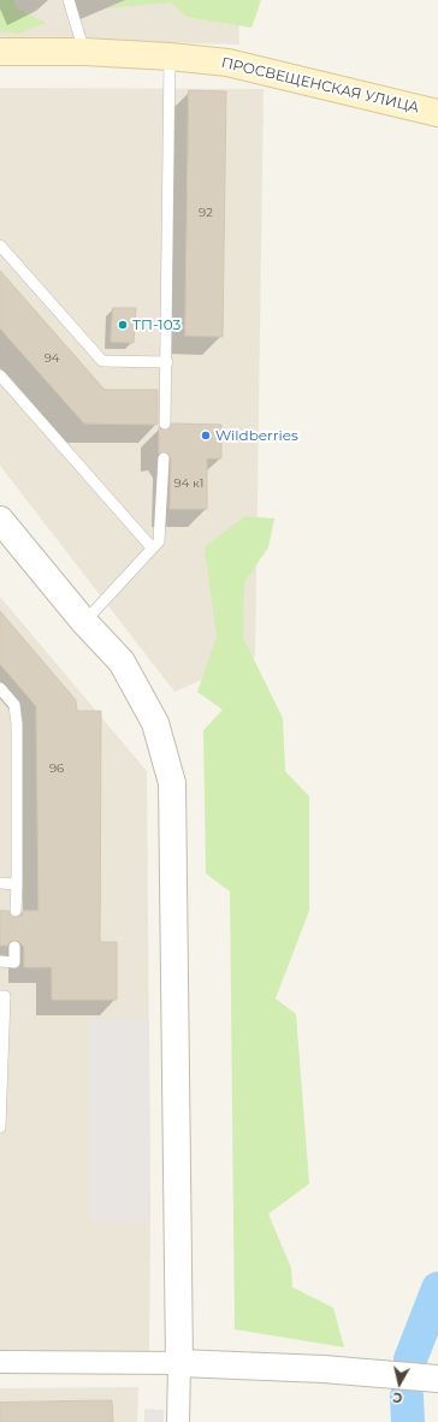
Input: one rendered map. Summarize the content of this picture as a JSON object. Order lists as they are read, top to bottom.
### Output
{
  "streets": {
    "main road": ["ПРОСВЕЩЕНСКАЯ УЛИЦА"]
  },
  "places": ["ТП-103", "Wildberries"],
  "house_numbers": [
    "92",
    "94",
    "94 к1",
    "96"
  ],
  "north": "bottom"
}
